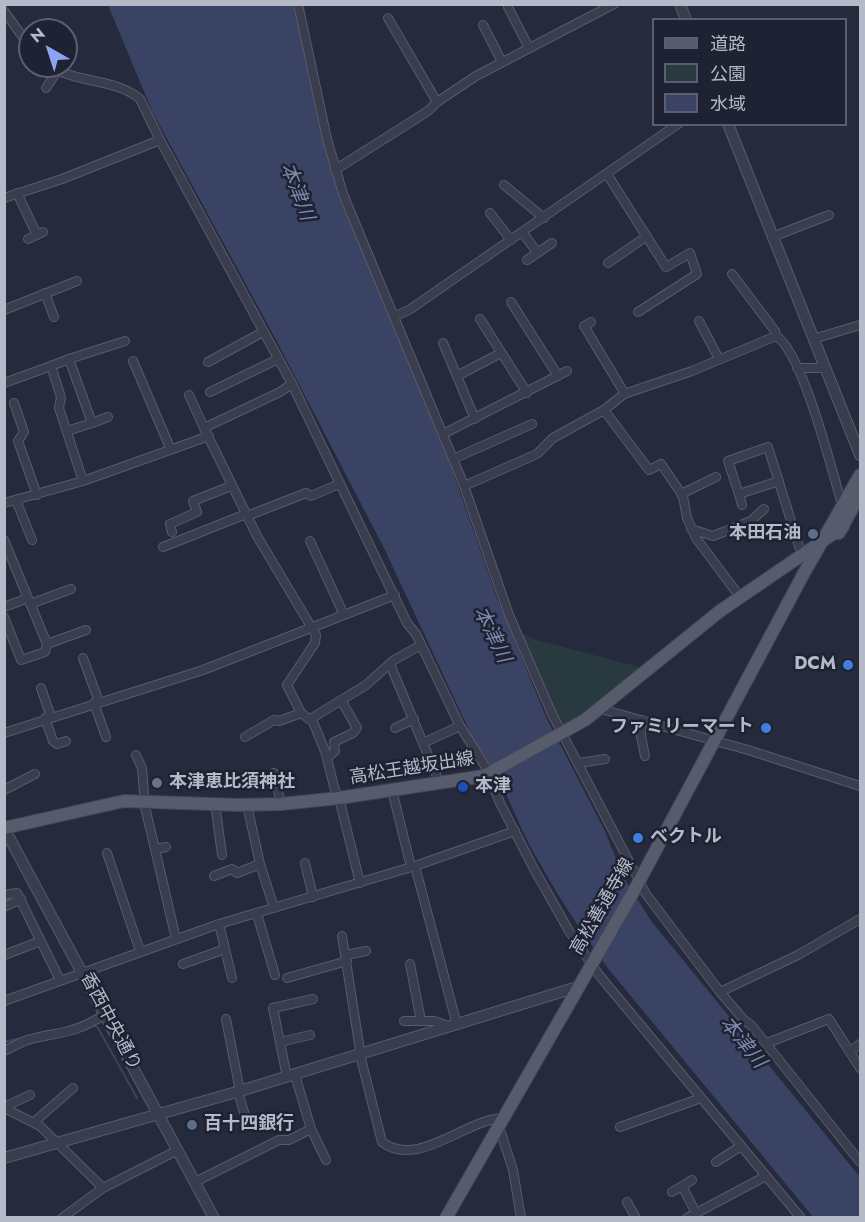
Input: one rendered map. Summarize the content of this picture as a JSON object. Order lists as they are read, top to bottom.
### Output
{
  "streets": {
    "main road": ["高松王越坂出線", "高松善通寺線"],
    "street": ["香西中央通り"]
  },
  "crossings": [
    ["高松王越坂出線", "高松善通寺線"],
    ["高松王越坂出線", "香西中央通り"]
  ],
  "water": ["本津川"],
  "places": [
    "本田石油",
    "DCM",
    "ファミリーマート",
    "本津恵比須神社",
    "本津",
    "ベクトル",
    "百十四銀行"
  ],
  "legend": ["道路", "公園", "水域"],
  "north": "top left"
}
